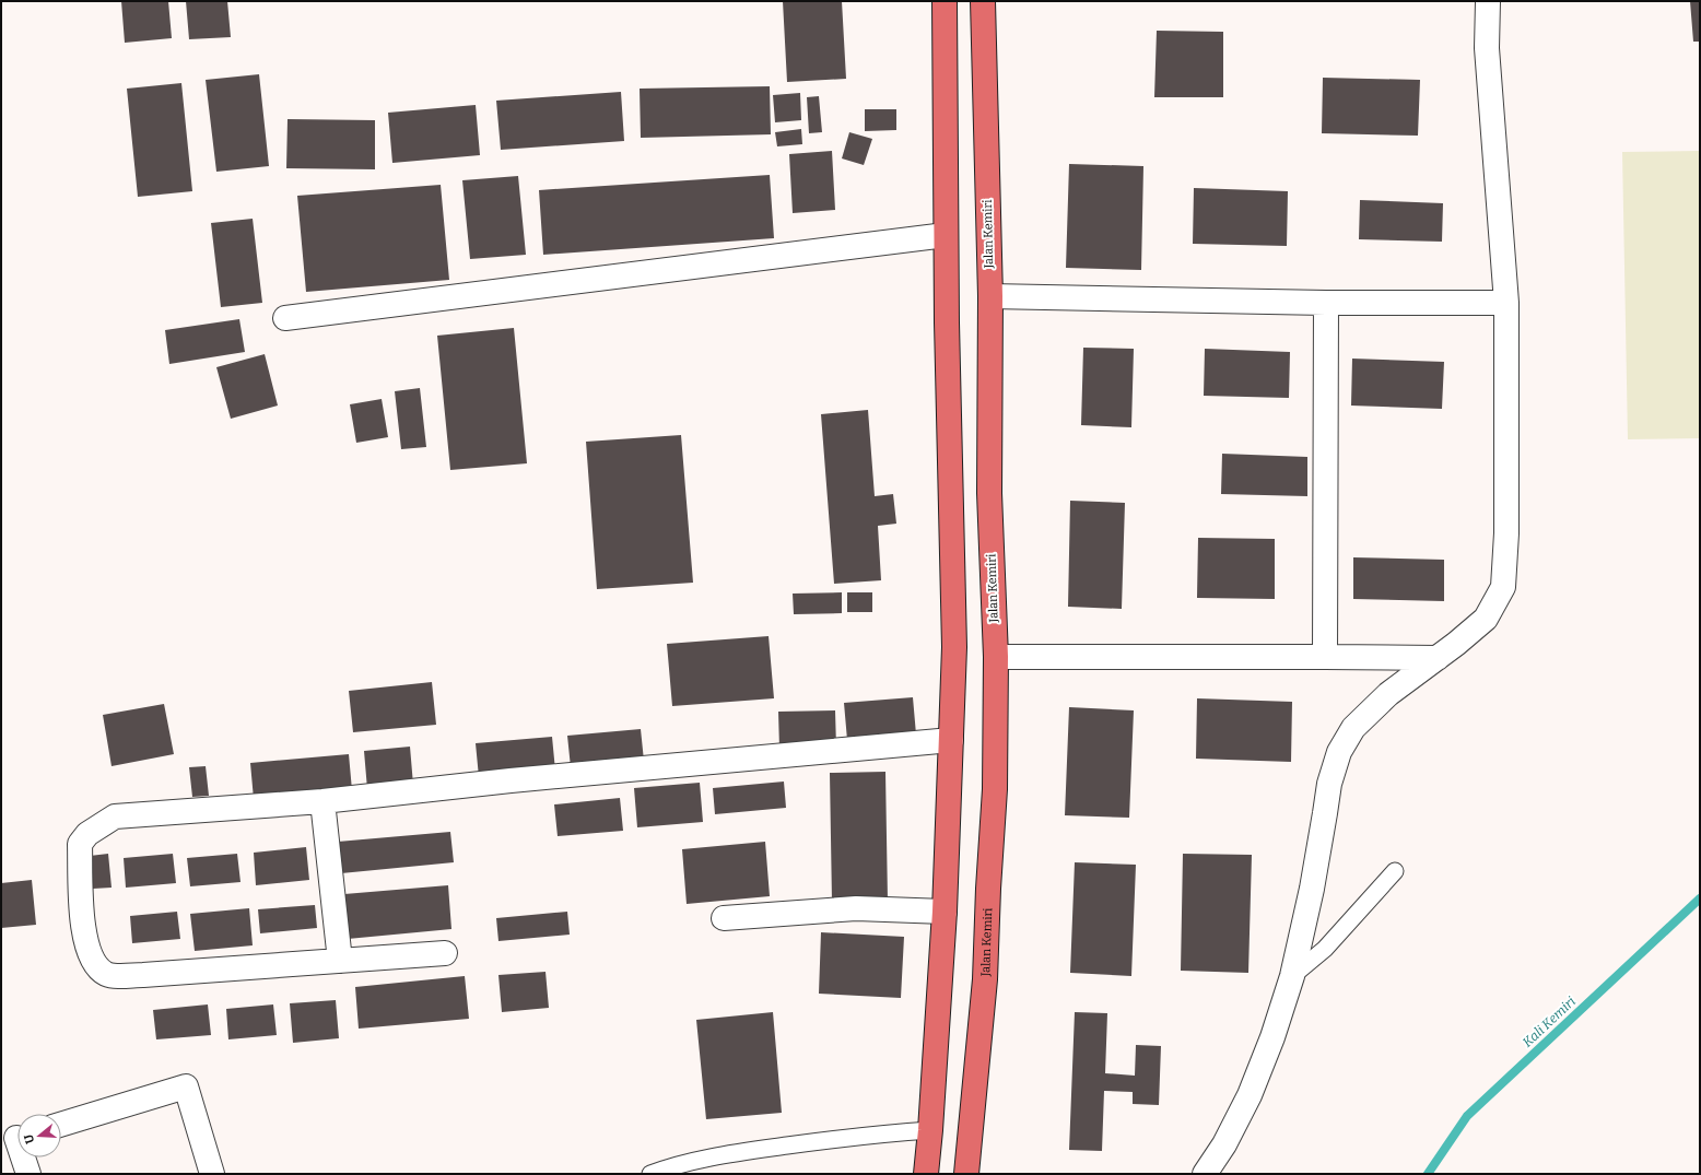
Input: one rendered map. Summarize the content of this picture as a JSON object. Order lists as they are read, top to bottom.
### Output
{
  "streets": {
    "highway": ["Jalan Kemiri"]
  },
  "water": ["Kali Kemiri"],
  "north": "left"
}
